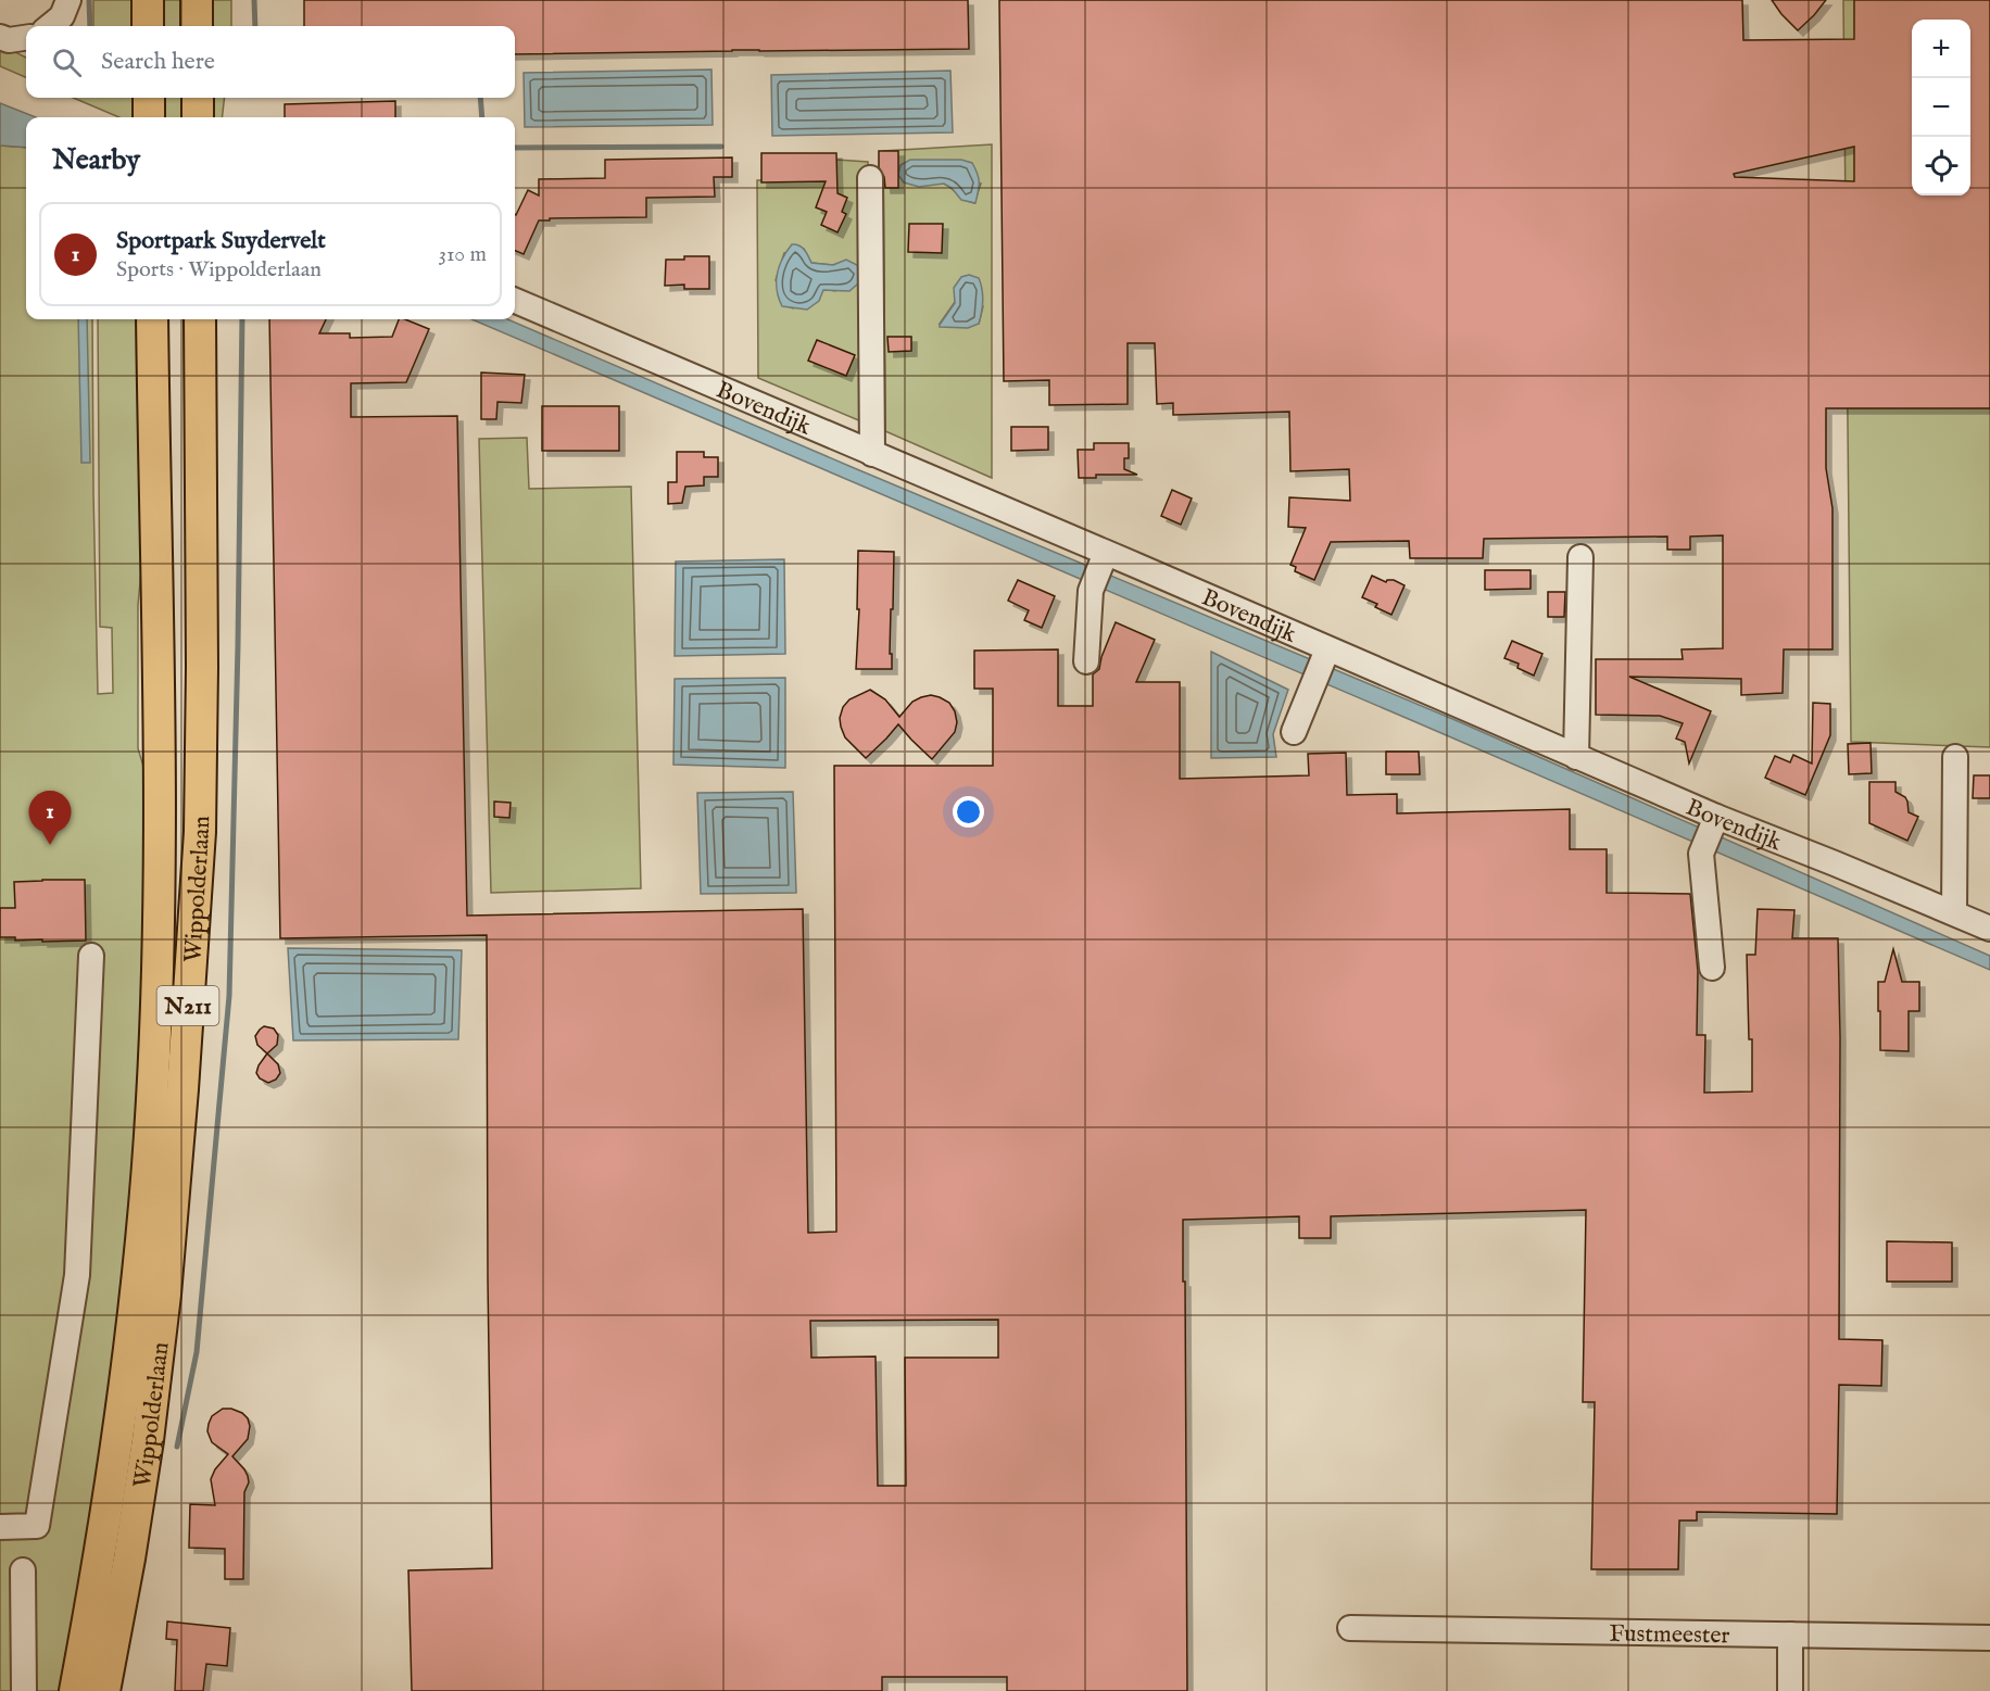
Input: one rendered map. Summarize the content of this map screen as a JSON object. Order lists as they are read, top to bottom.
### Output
{
  "streets": {
    "main road": ["Wippolderlaan", "N211"],
    "street": ["Bovendijk", "Fustmeester"]
  },
  "page": {
    "map_buttons": ["+", "−"],
    "search": "Search here",
    "heading": "Nearby",
    "list": [
      {
        "mark": "1",
        "name": "Sportpark Suydervelt",
        "note": "Sports · Wippolderlaan",
        "value": "310 m"
      }
    ],
    "pins": "1"
  }
}
